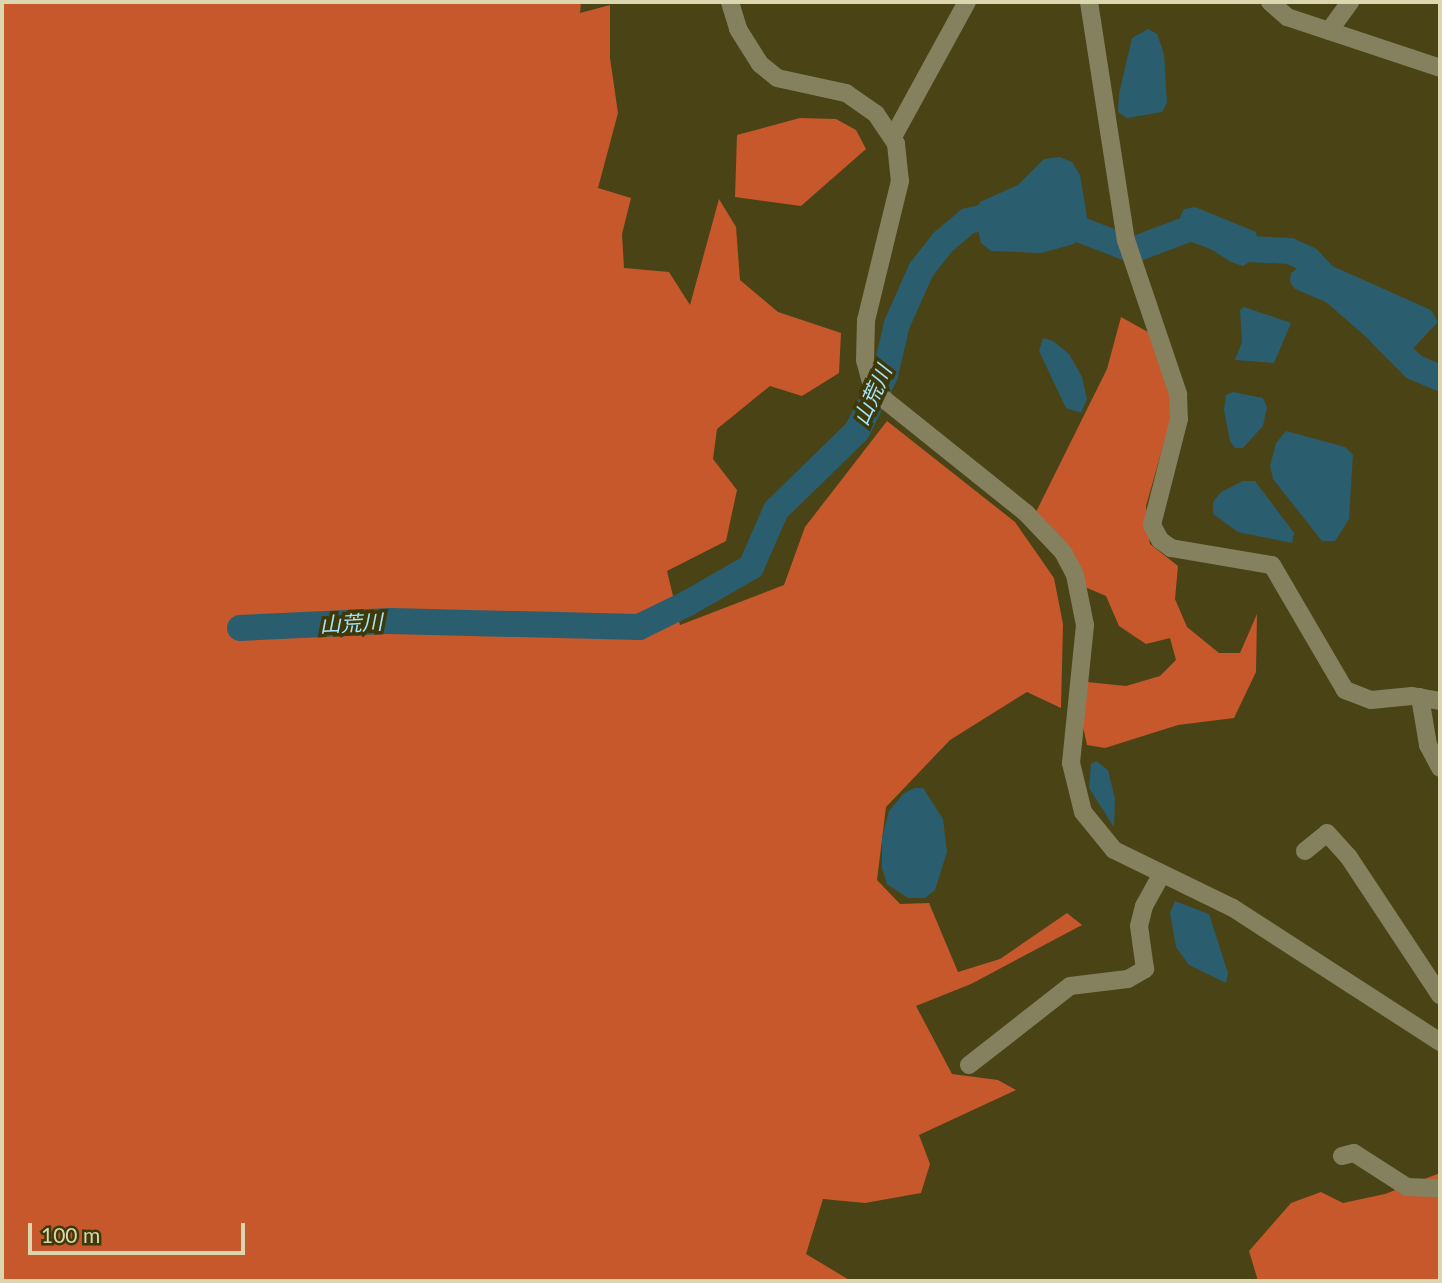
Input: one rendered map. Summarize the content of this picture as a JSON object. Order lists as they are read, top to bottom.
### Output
{
  "water": ["山荒川"],
  "scale_bar": "100 m"
}
